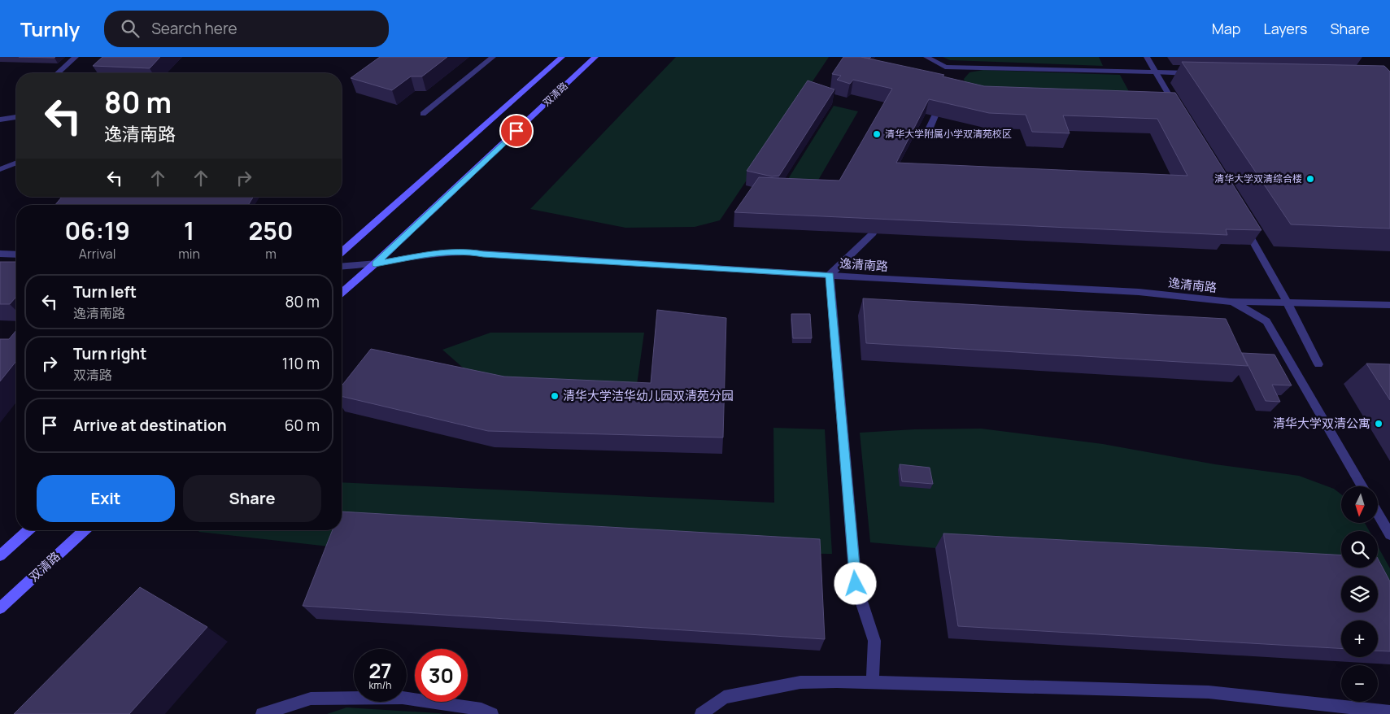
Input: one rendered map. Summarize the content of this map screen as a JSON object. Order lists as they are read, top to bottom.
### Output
{
  "streets": {
    "main road": ["双清路"],
    "street": ["逸清南路"]
  },
  "crossings": [
    ["双清路", "逸清南路"]
  ],
  "places": [
    "清华大学附属小学双清苑校区",
    "清华大学双清综合楼",
    "清华大学洁华幼儿园双清苑分园",
    "清华大学双清公寓"
  ],
  "north": "bottom",
  "page": {
    "header": "Turnly",
    "search": "Search here",
    "nav": ["Map", "Layers", "Share"],
    "turn": ["80 m", "逸清南路"],
    "eta": [
      "06:19",
      "Arrival",
      "1",
      "min",
      "250",
      "m"
    ],
    "list": [
      {
        "name": "Turn left",
        "note": "逸清南路",
        "value": "80 m"
      },
      {
        "name": "Turn right",
        "note": "双清路",
        "value": "110 m"
      },
      {
        "name": "Arrive at destination",
        "value": "60 m"
      }
    ],
    "buttons": ["Exit", "Share"],
    "map_buttons": ["+", "−"],
    "speed": "27 km/h",
    "limit": "30"
  }
}
